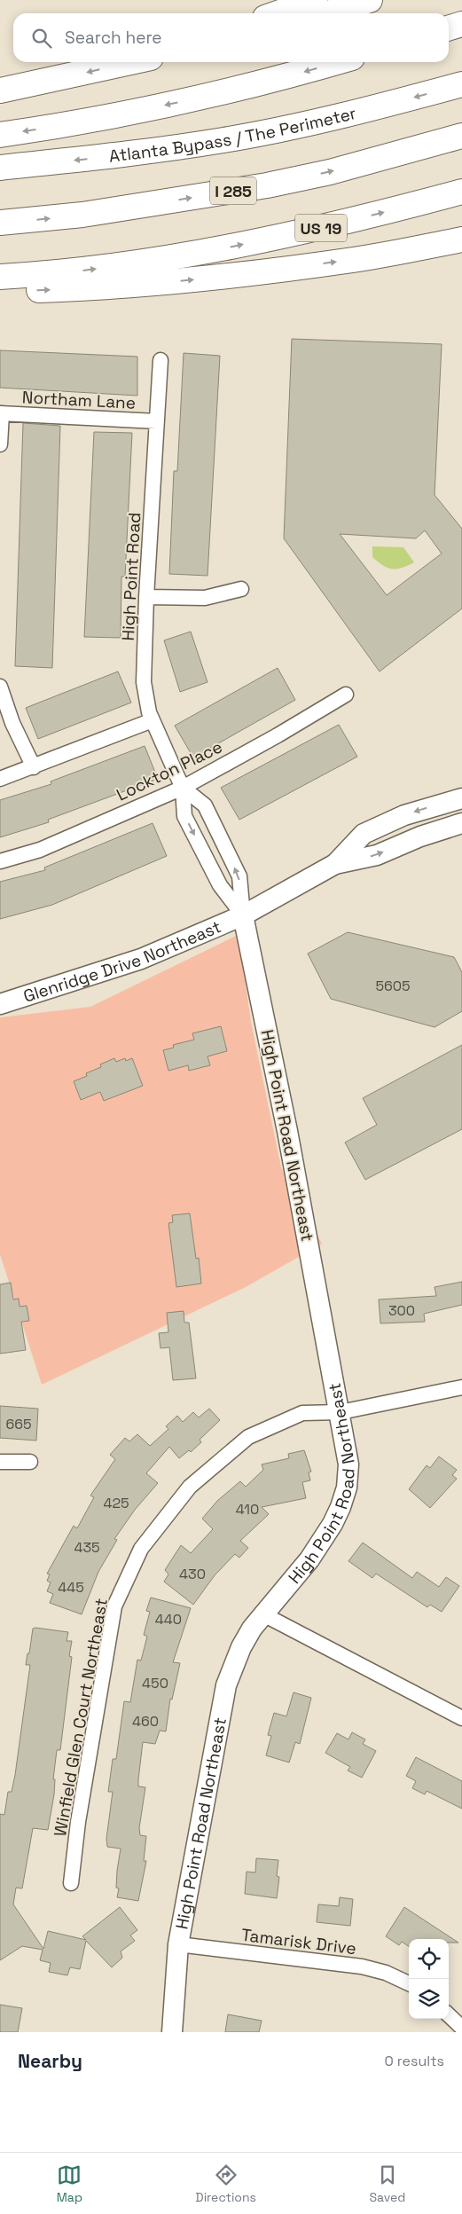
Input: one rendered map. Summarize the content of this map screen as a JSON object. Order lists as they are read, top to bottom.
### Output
{
  "streets": {
    "highway": ["Atlanta Bypass / The Perimeter", "I 285", "US 19"],
    "street": [
      "Northam Lane",
      "High Point Road",
      "Lockton Place",
      "Glenridge Drive Northeast",
      "High Point Road Northeast",
      "Winfield Glen Court Northeast",
      "Tamarisk Drive"
    ]
  },
  "crossings": [
    ["Northam Lane", "High Point Road"],
    ["High Point Road", "Lockton Place"],
    ["High Point Road", "Glenridge Drive Northeast"],
    ["High Point Road", "High Point Road Northeast"],
    ["Glenridge Drive Northeast", "High Point Road Northeast"],
    ["High Point Road Northeast", "Winfield Glen Court Northeast"],
    ["High Point Road Northeast", "Tamarisk Drive"]
  ],
  "house_numbers": [
    "5605",
    "300",
    "665",
    "425",
    "410",
    "435",
    "430",
    "445",
    "440",
    "450",
    "460"
  ],
  "page": {
    "search": "Search here",
    "heading": ["Nearby", "0 results"],
    "nav": ["Map", "Directions", "Saved"]
  }
}
